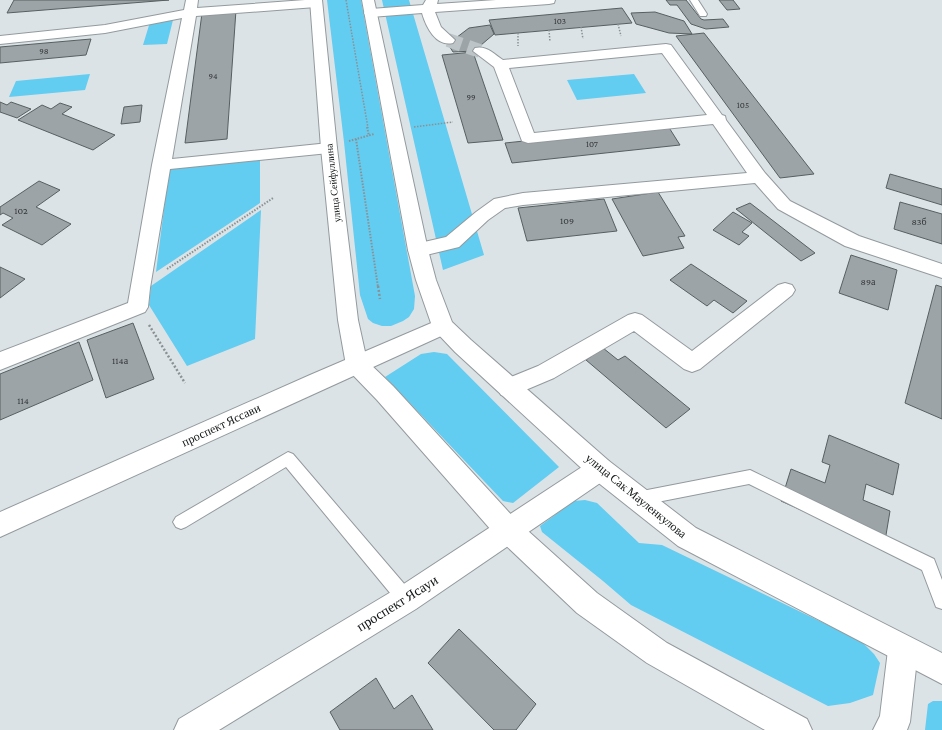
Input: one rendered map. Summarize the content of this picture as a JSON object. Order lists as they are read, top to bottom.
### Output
{
  "streets": {
    "street": [
      "улица Сейфуллина",
      "проспект Яссави",
      "улица Сак Мауленкулова",
      "проспект Ясауи"
    ]
  },
  "crossings": [
    ["улица Сейфуллина", "проспект Яссави"],
    ["проспект Яссави", "улица Сак Мауленкулова"],
    ["улица Сак Мауленкулова", "проспект Ясауи"]
  ],
  "house_numbers": [
    "103",
    "98",
    "94",
    "99",
    "105",
    "107",
    "102",
    "109",
    "83б",
    "89а",
    "114а",
    "114"
  ]
}
